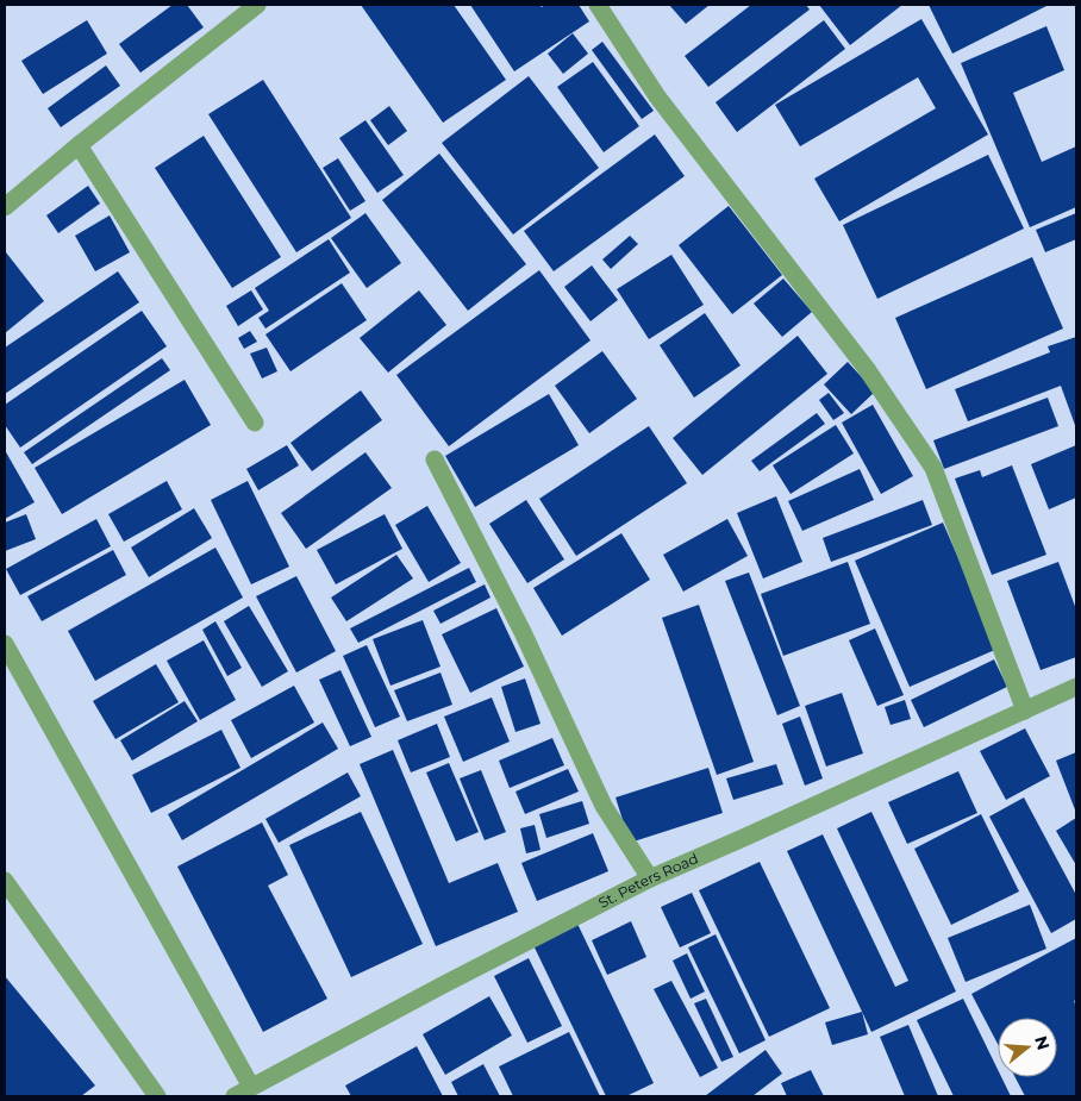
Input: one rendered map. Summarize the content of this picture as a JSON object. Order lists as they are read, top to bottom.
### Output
{
  "streets": {
    "street": ["St. Peters Road"]
  },
  "north": "right"
}
